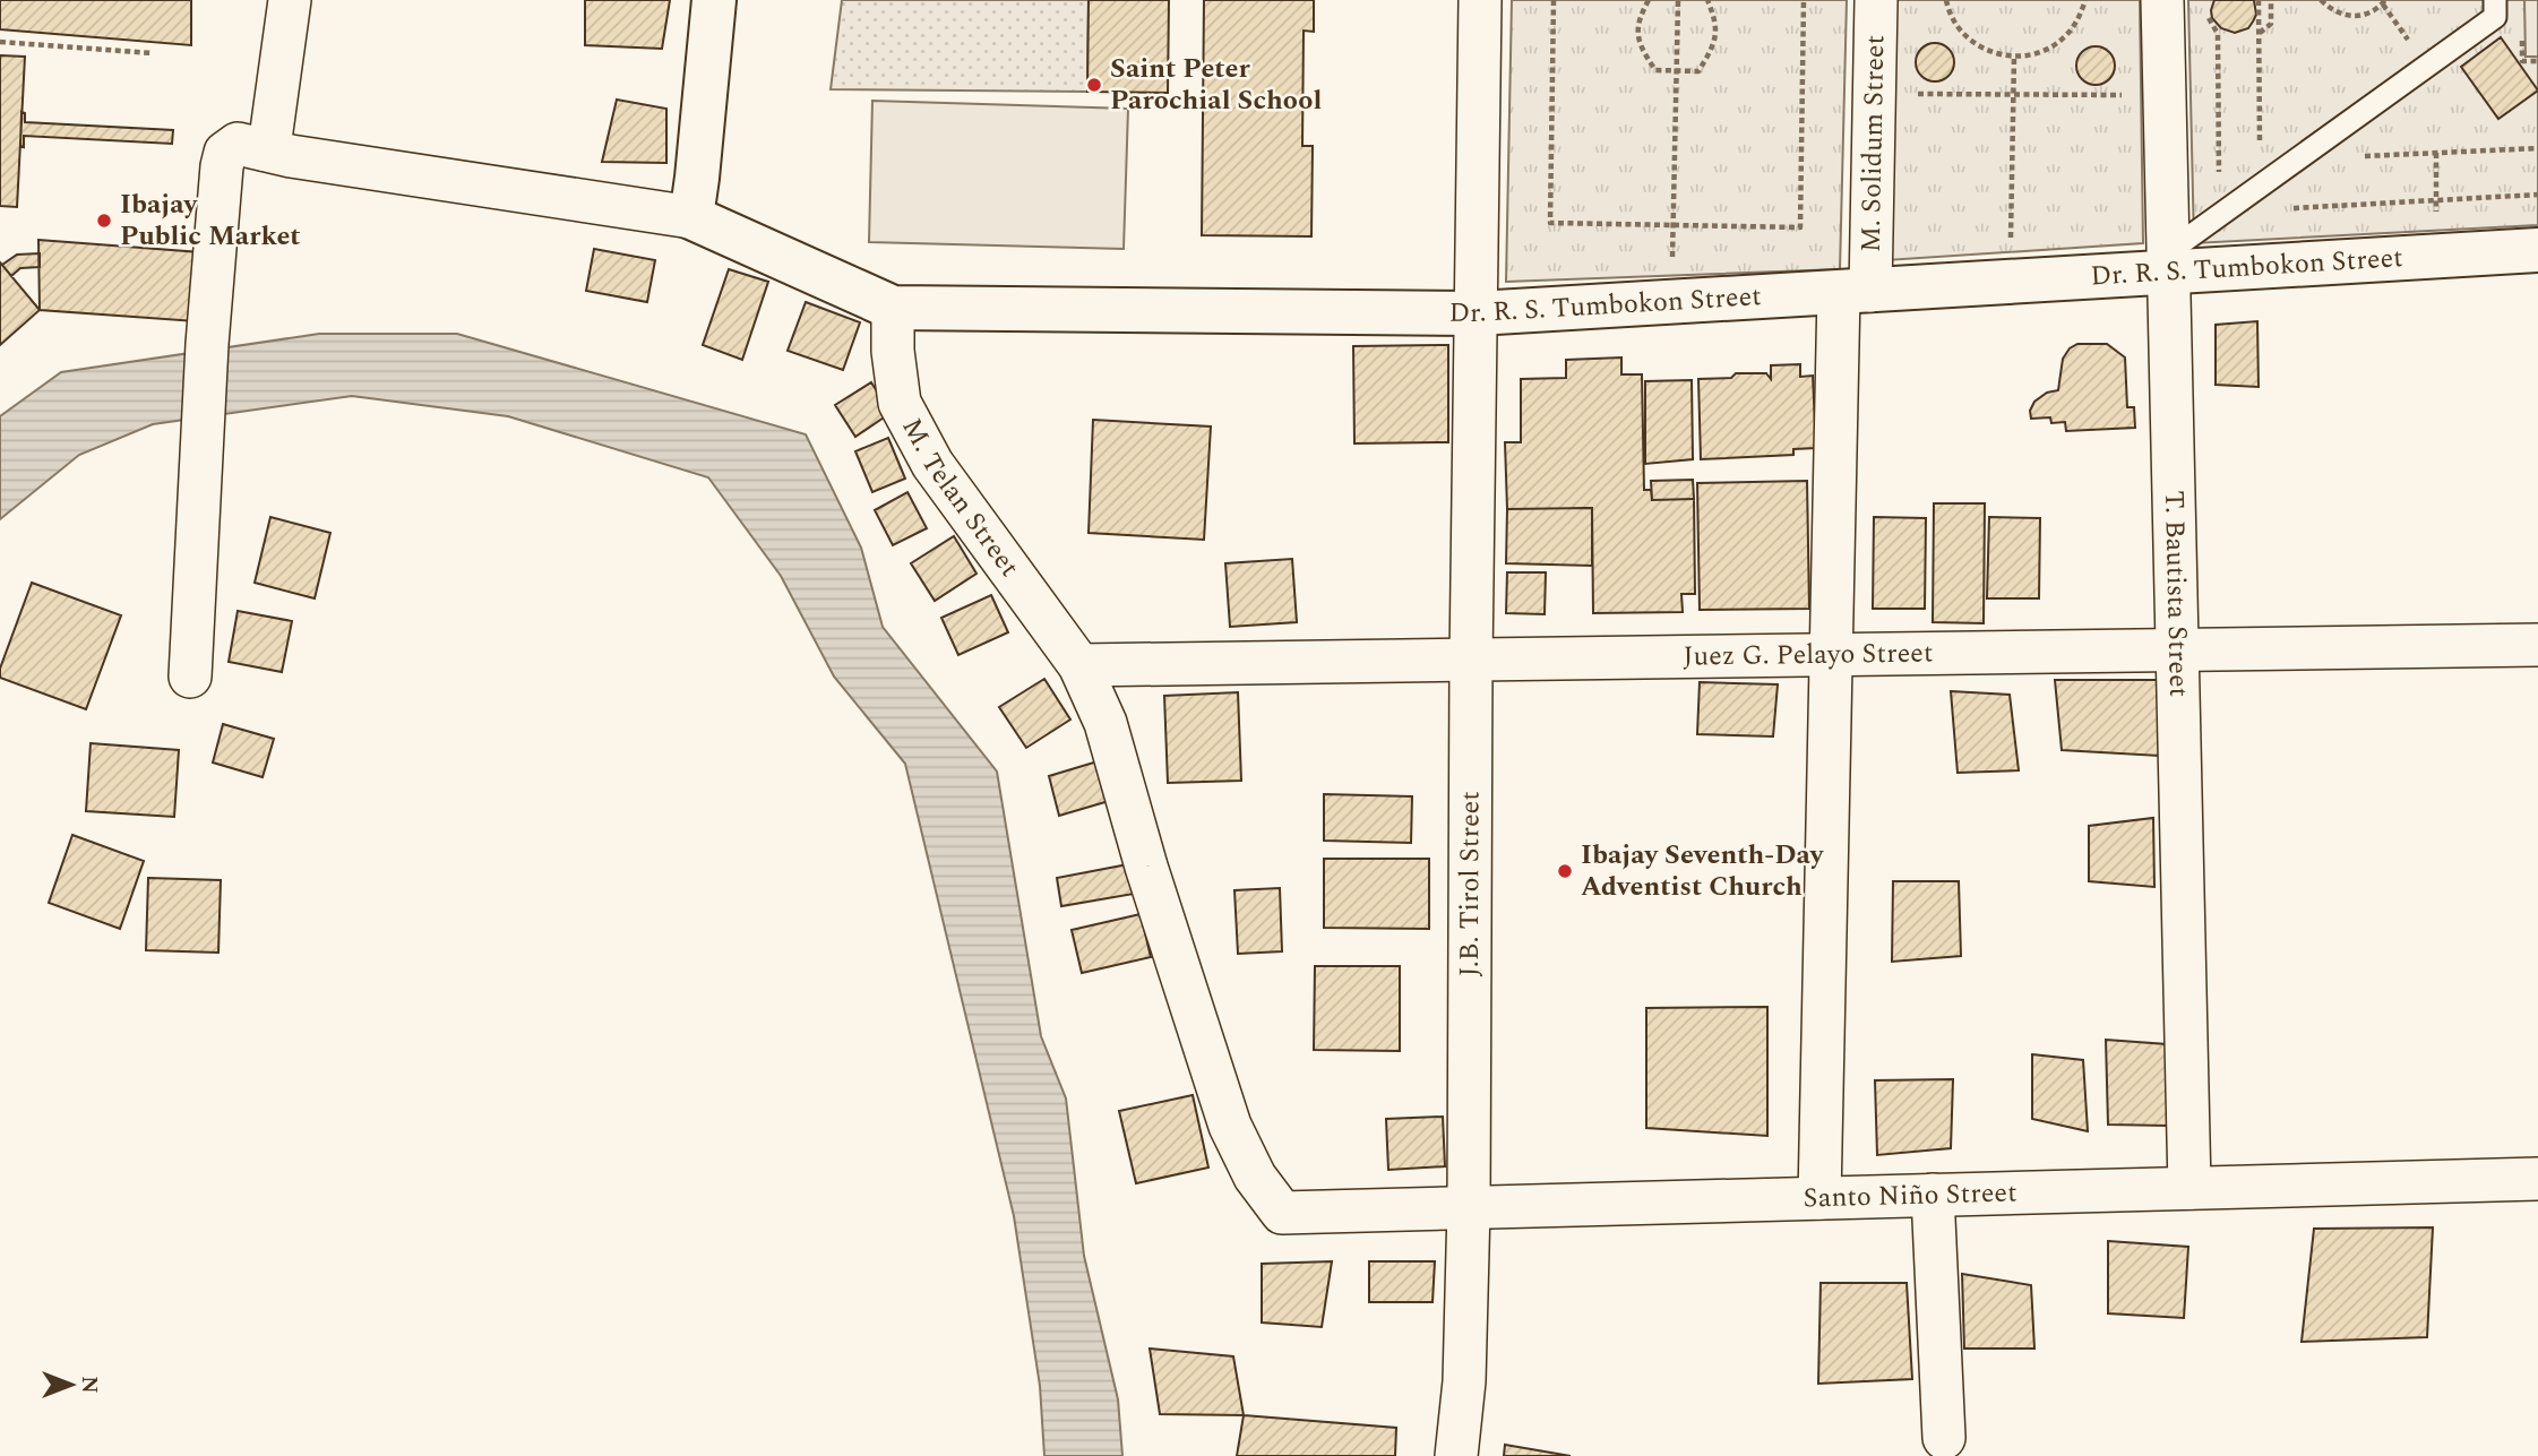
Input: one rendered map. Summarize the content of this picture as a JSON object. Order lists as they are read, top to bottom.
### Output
{
  "streets": {
    "street": [
      "M. Solidum Street",
      "Dr. R. S. Tumbokon Street",
      "M. Telan Street",
      "T. Bautista Street",
      "Juez G. Pelayo Street",
      "J.B. Tirol Street",
      "Santo Niño Street"
    ]
  },
  "crossings": [
    ["M. Solidum Street", "Dr. R. S. Tumbokon Street"],
    ["M. Solidum Street", "Juez G. Pelayo Street"],
    ["M. Solidum Street", "Santo Niño Street"],
    ["Dr. R. S. Tumbokon Street", "M. Telan Street"],
    ["Dr. R. S. Tumbokon Street", "T. Bautista Street"],
    ["Dr. R. S. Tumbokon Street", "J.B. Tirol Street"],
    ["M. Telan Street", "Juez G. Pelayo Street"],
    ["M. Telan Street", "Santo Niño Street"],
    ["T. Bautista Street", "Juez G. Pelayo Street"],
    ["T. Bautista Street", "Santo Niño Street"],
    ["Juez G. Pelayo Street", "J.B. Tirol Street"],
    ["J.B. Tirol Street", "Santo Niño Street"]
  ],
  "places": ["Saint Peter Parochial School", "Ibajay Public Market", "Ibajay Seventh-Day Adventist Church"],
  "north": "right"
}
